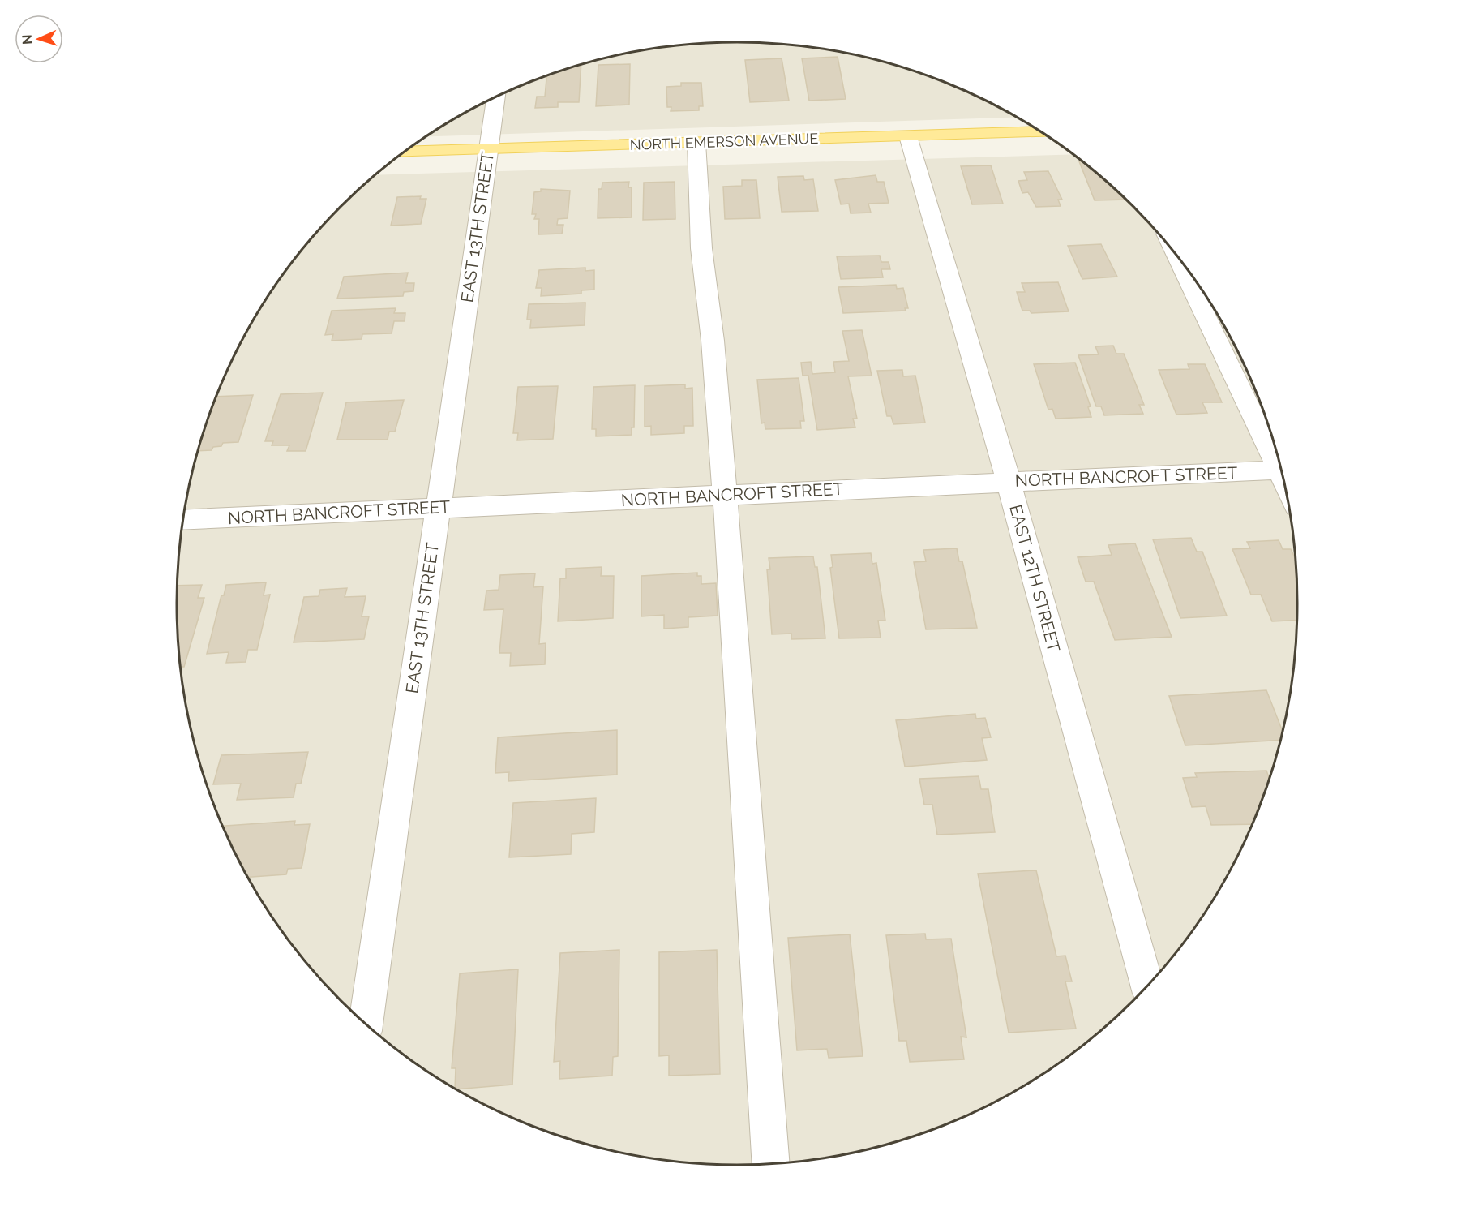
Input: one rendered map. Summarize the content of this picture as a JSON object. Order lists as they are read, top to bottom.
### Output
{
  "streets": {
    "main road": ["NORTH EMERSON AVENUE"],
    "street": ["EAST 13TH STREET", "NORTH BANCROFT STREET", "EAST 12TH STREET"]
  },
  "crossings": [
    ["NORTH EMERSON AVENUE", "EAST 13TH STREET"],
    ["NORTH EMERSON AVENUE", "EAST 12TH STREET"],
    ["EAST 13TH STREET", "NORTH BANCROFT STREET"],
    ["NORTH BANCROFT STREET", "EAST 12TH STREET"]
  ],
  "north": "left"
}
